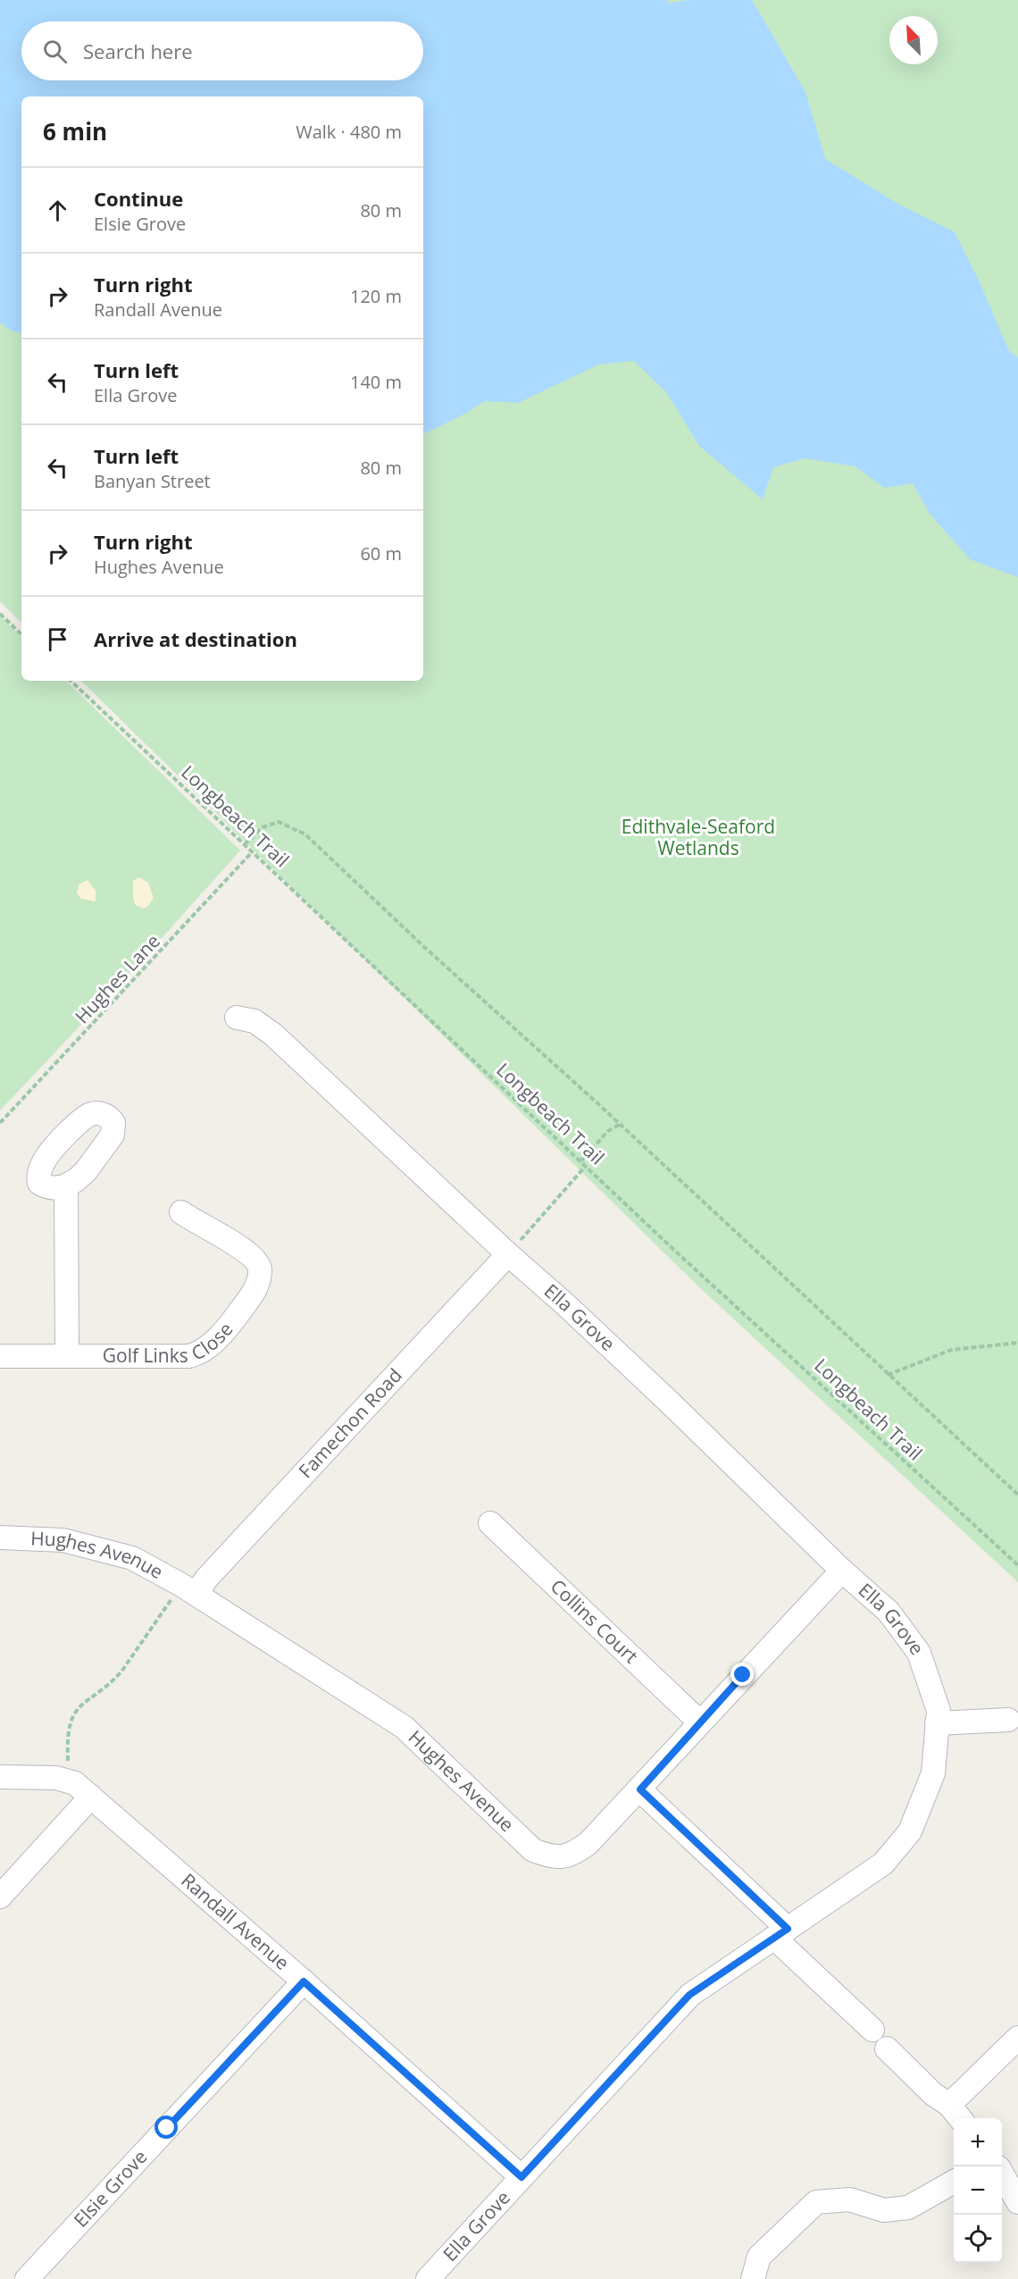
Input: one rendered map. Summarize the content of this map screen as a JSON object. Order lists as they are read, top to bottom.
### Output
{
  "streets": {
    "street": [
      "Ella Grove",
      "Golf Links Close",
      "Famechon Road",
      "Hughes Avenue",
      "Collins Court",
      "Randall Avenue",
      "Elsie Grove"
    ],
    "path": ["Longbeach Trail", "Hughes Lane"]
  },
  "crossings": [
    ["Longbeach Trail", "Hughes Lane"],
    ["Ella Grove", "Famechon Road"],
    ["Ella Grove", "Hughes Avenue"],
    ["Ella Grove", "Randall Avenue"],
    ["Famechon Road", "Hughes Avenue"],
    ["Hughes Avenue", "Collins Court"],
    ["Randall Avenue", "Elsie Grove"]
  ],
  "parks": ["Edithvale-Seaford Wetlands"],
  "north": "top left",
  "page": {
    "search": "Search here",
    "heading": ["6 min", "Walk · 480 m"],
    "list": [
      ["Continue", "Elsie Grove", "80 m"],
      ["Turn right", "Randall Avenue", "120 m"],
      ["Turn left", "Ella Grove", "140 m"],
      ["Turn left", "Banyan Street", "80 m"],
      ["Turn right", "Hughes Avenue", "60 m"],
      "Arrive at destination"
    ],
    "map_buttons": ["+", "−"]
  }
}
